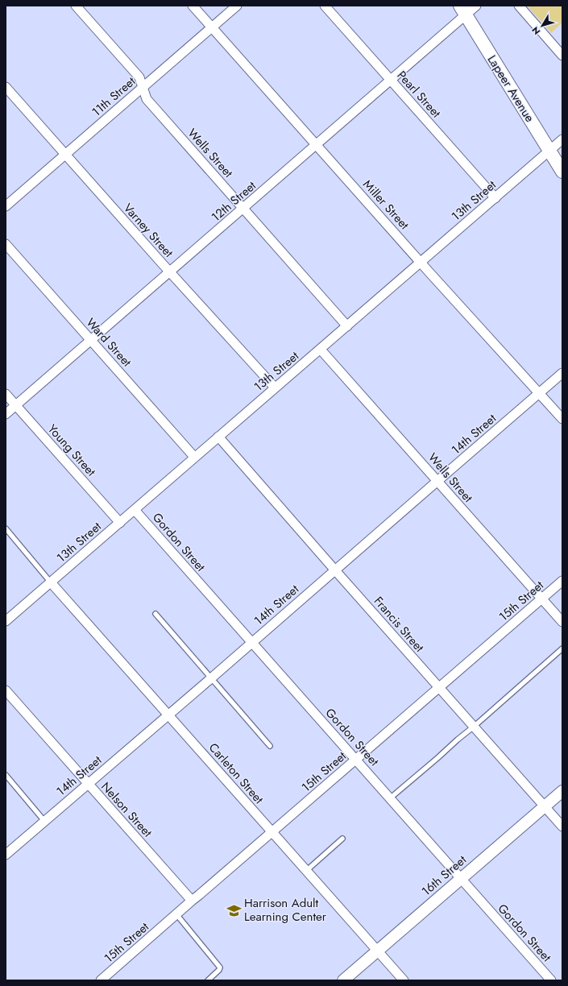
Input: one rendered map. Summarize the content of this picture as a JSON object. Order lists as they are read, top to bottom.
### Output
{
  "streets": {
    "main road": ["Lapeer Avenue"],
    "street": [
      "Pearl Street",
      "11th Street",
      "Wells Street",
      "13th Street",
      "12th Street",
      "Miller Street",
      "Varney Street",
      "Ward Street",
      "14th Street",
      "Young Street",
      "Gordon Street",
      "15th Street",
      "Francis Street",
      "Carleton Street",
      "Nelson Street",
      "16th Street"
    ]
  },
  "crossings": [
    ["Lapeer Avenue", "13th Street"],
    ["Lapeer Avenue", "12th Street"],
    ["Pearl Street", "13th Street"],
    ["Pearl Street", "12th Street"],
    ["11th Street", "Wells Street"],
    ["11th Street", "Miller Street"],
    ["11th Street", "Varney Street"],
    ["Wells Street", "13th Street"],
    ["Wells Street", "12th Street"],
    ["Wells Street", "14th Street"],
    ["Wells Street", "15th Street"],
    ["13th Street", "Miller Street"],
    ["13th Street", "Varney Street"],
    ["13th Street", "Ward Street"],
    ["13th Street", "Young Street"],
    ["13th Street", "Gordon Street"],
    ["13th Street", "Francis Street"],
    ["13th Street", "Carleton Street"],
    ["12th Street", "Miller Street"],
    ["12th Street", "Varney Street"],
    ["12th Street", "Ward Street"],
    ["12th Street", "Young Street"],
    ["Miller Street", "14th Street"],
    ["14th Street", "Gordon Street"],
    ["14th Street", "Francis Street"],
    ["14th Street", "Carleton Street"],
    ["14th Street", "Nelson Street"],
    ["Gordon Street", "15th Street"],
    ["Gordon Street", "16th Street"],
    ["15th Street", "Francis Street"],
    ["15th Street", "Carleton Street"],
    ["15th Street", "Nelson Street"],
    ["Francis Street", "16th Street"],
    ["Carleton Street", "16th Street"]
  ],
  "places": {
    "school or university": ["Harrison Adult Learning Center"]
  },
  "north": "bottom left"
}
